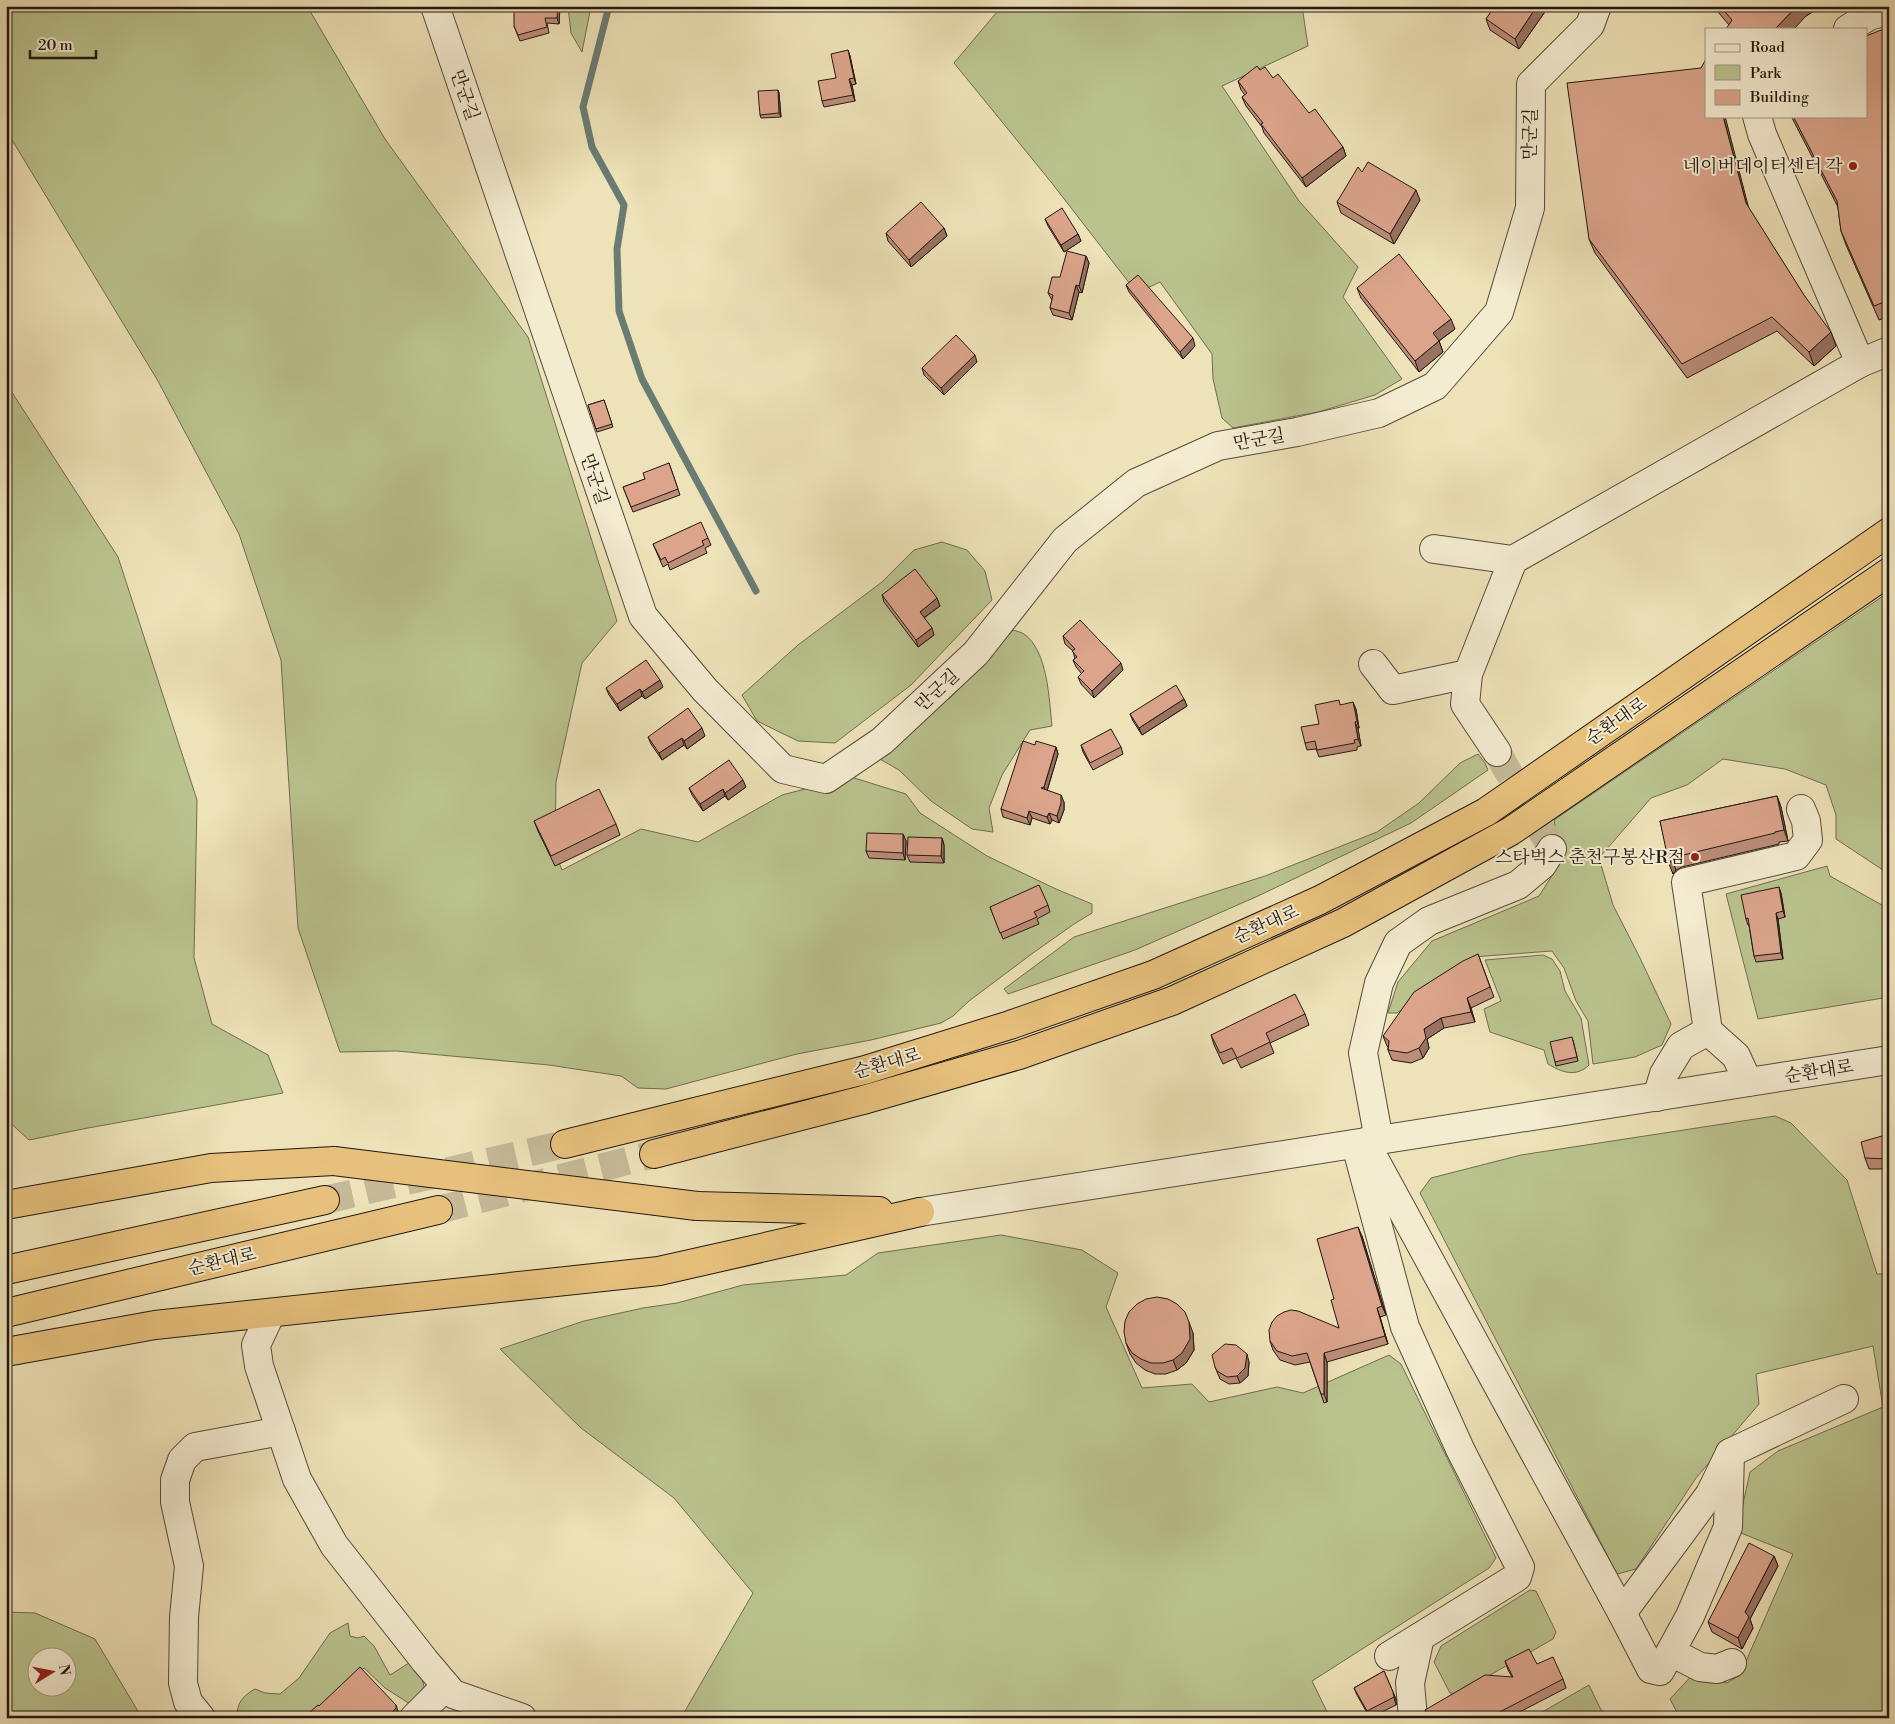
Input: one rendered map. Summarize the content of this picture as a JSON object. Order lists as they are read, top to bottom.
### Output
{
  "streets": {
    "highway": ["순환대로"],
    "street": ["만군길"]
  },
  "places": ["네이버데이터센터 각", "스타벅스 춘천구봉산R점"],
  "legend": ["Road", "Park", "Building"],
  "scale_bar": "20 m",
  "north": "right"
}
